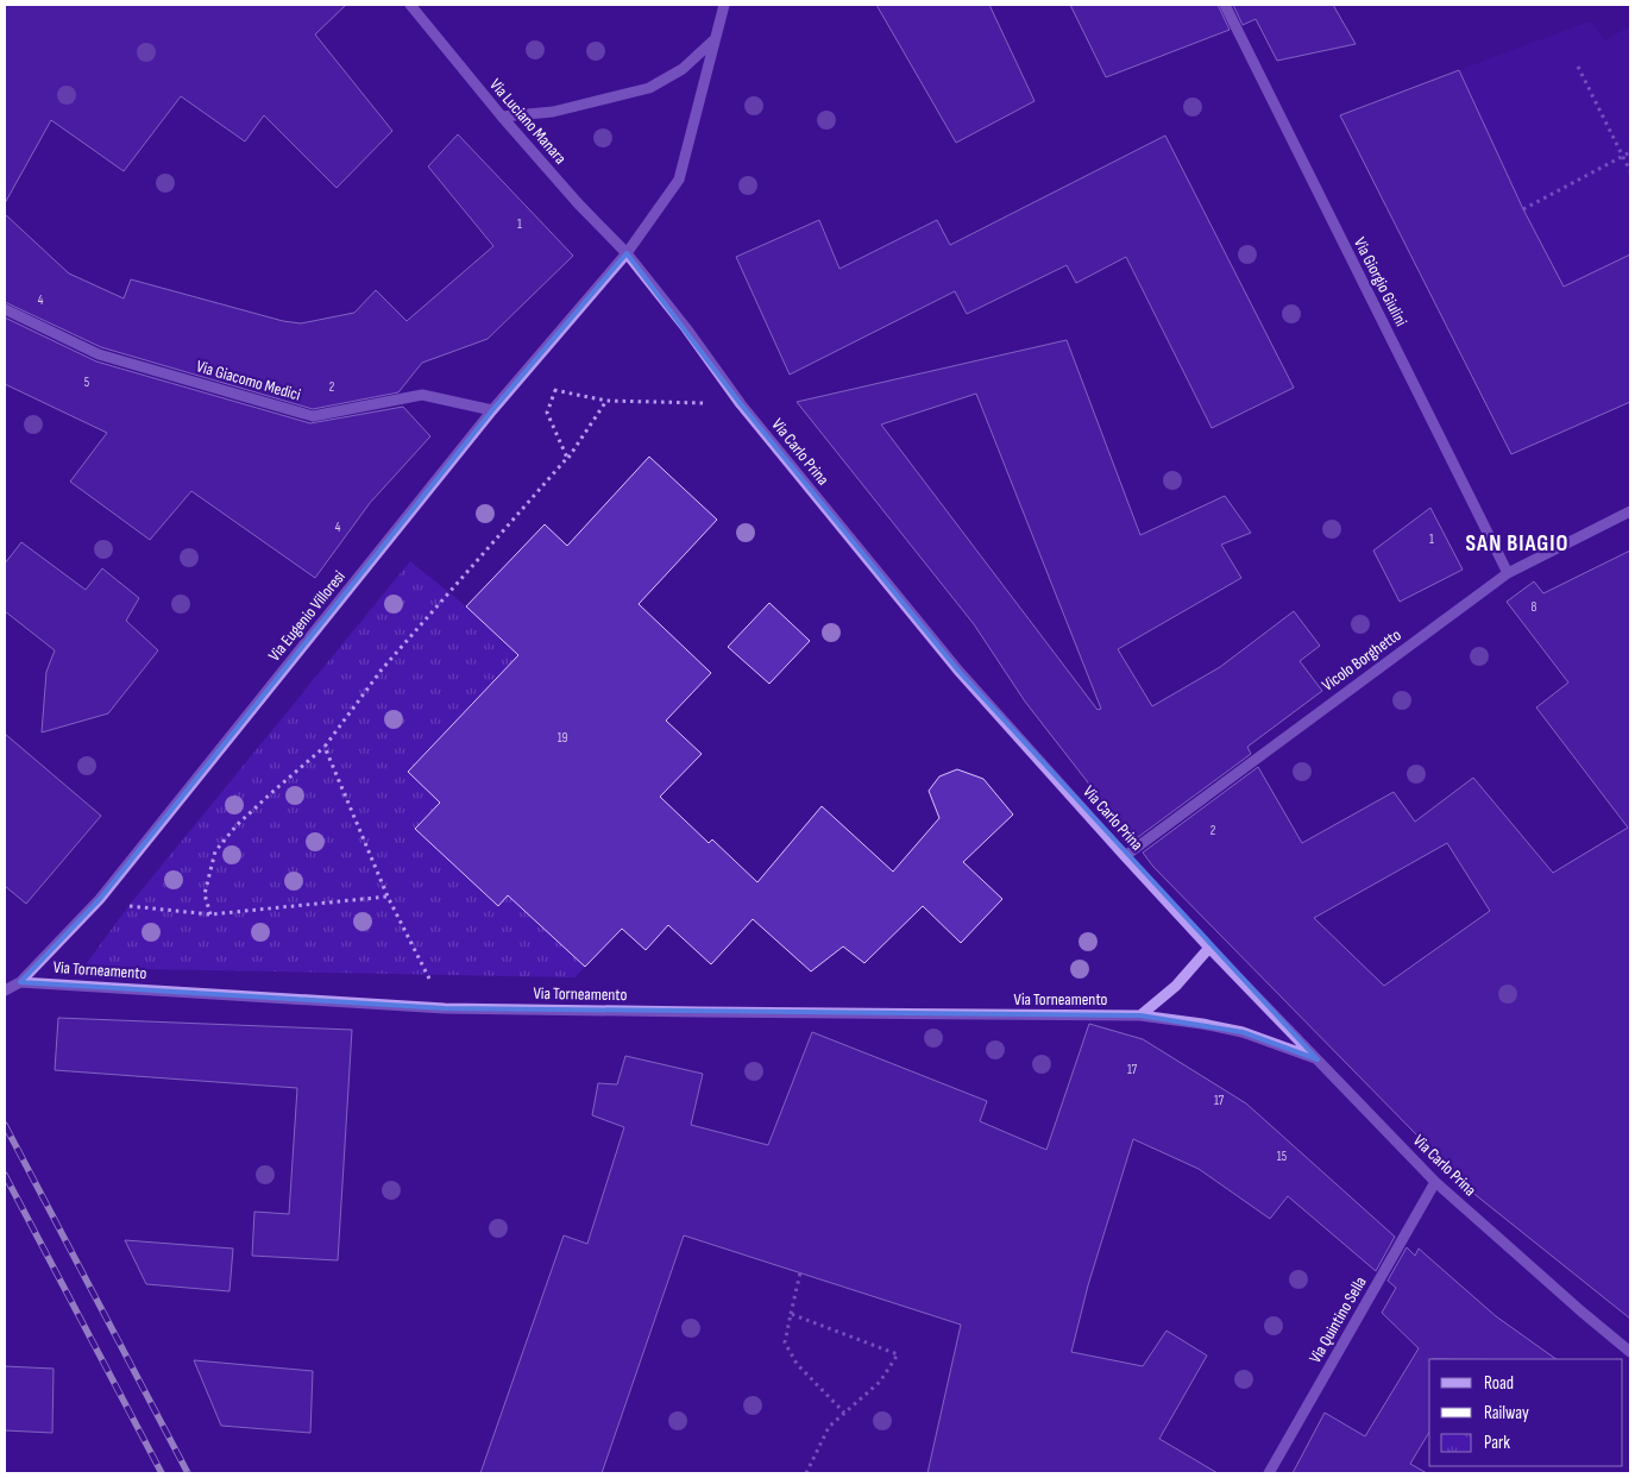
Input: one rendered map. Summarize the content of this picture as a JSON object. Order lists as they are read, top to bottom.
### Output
{
  "streets": {
    "street": [
      "Via Luciano Manara",
      "Via Giorgio Giulini",
      "Via Giacomo Medici",
      "Via Carlo Prina",
      "Via Eugenio Villoresi",
      "Vicolo Borghetto",
      "Via Torneamento",
      "Via Quintino Sella"
    ]
  },
  "crossings": [
    ["Via Luciano Manara", "Via Carlo Prina"],
    ["Via Luciano Manara", "Via Eugenio Villoresi"],
    ["Via Giorgio Giulini", "Vicolo Borghetto"],
    ["Via Giacomo Medici", "Via Eugenio Villoresi"],
    ["Via Carlo Prina", "Via Eugenio Villoresi"],
    ["Via Carlo Prina", "Vicolo Borghetto"],
    ["Via Carlo Prina", "Via Torneamento"],
    ["Via Carlo Prina", "Via Quintino Sella"],
    ["Via Eugenio Villoresi", "Via Torneamento"]
  ],
  "districts": ["SAN BIAGIO"],
  "house_numbers": [
    "1",
    "4",
    "5",
    "2",
    "4",
    "1",
    "8",
    "19",
    "2",
    "17",
    "17",
    "15"
  ],
  "legend": ["Road", "Railway", "Park"]
}
